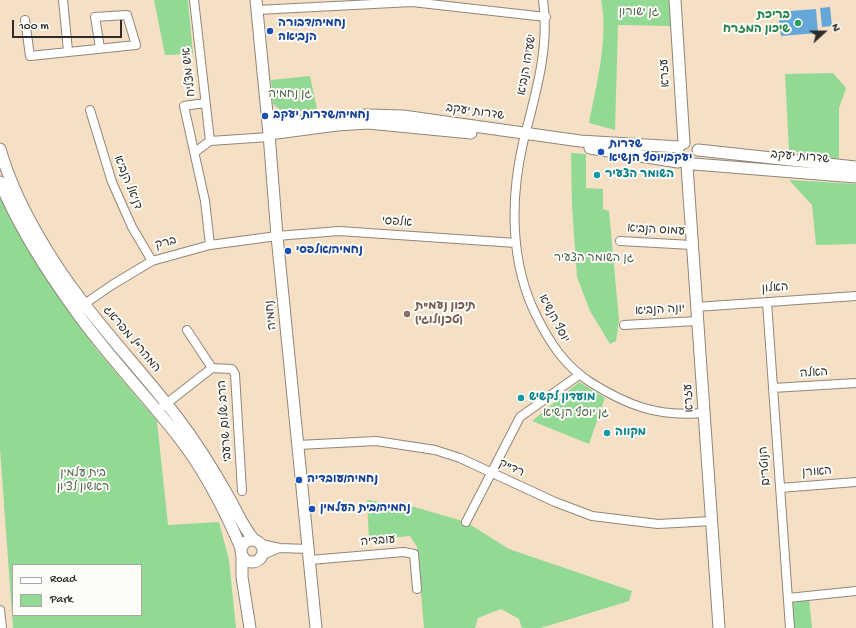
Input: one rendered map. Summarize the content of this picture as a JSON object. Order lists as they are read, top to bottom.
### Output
{
  "streets": {
    "street": [
      "ישעיהו הנביא",
      "איש מצליח",
      "עזרא",
      "שדרות יעקב",
      "דניאל הנביא",
      "אלפסי",
      "עמוס הנביא",
      "ברק",
      "האלון",
      "יונה הנביא",
      "נחמיה",
      "יוסף הנשיא",
      "המהר\"ל מפראג",
      "האלה",
      "הרב שלום שרעבי",
      "הנוטרים",
      "רד\"ק",
      "האורן",
      "עובדיה"
    ]
  },
  "crossings": [
    ["ישעיהו הנביא", "שדרות יעקב"],
    ["ישעיהו הנביא", "יוסף הנשיא"],
    ["עזרא", "שדרות יעקב"],
    ["עזרא", "עמוס הנביא"],
    ["עזרא", "האלון"],
    ["עזרא", "יונה הנביא"],
    ["עזרא", "יוסף הנשיא"],
    ["עזרא", "רד\"ק"],
    ["שדרות יעקב", "נחמיה"],
    ["שדרות יעקב", "יוסף הנשיא"],
    ["דניאל הנביא", "ברק"],
    ["אלפסי", "ברק"],
    ["אלפסי", "נחמיה"],
    ["אלפסי", "יוסף הנשיא"],
    ["ברק", "נחמיה"],
    ["ברק", "המהר\"ל מפראג"],
    ["האלון", "הנוטרים"],
    ["נחמיה", "רד\"ק"],
    ["נחמיה", "עובדיה"],
    ["המהר\"ל מפראג", "הרב שלום שרעבי"],
    ["המהר\"ל מפראג", "עובדיה"],
    ["האלה", "הנוטרים"],
    ["הנוטרים", "האורן"]
  ],
  "parks": [
    "גן ישורון",
    "גן נחמיה",
    "גן השומר הצעיר",
    "גן יוסף הנשיא",
    "בית עלמין ראשון לציון"
  ],
  "places": [
    "בריכת שיכון המזרח",
    "נחמיה/דבורה הנביאה",
    "נחמיה/שדרות יעקב",
    "שדרות יעקב/יוסף הנשיא",
    "השומר הצעיר",
    "נחמיה/אלפסי",
    "תיכון נעמ\"ת (טכנולוגי)",
    "מועדון לקשיש",
    "מקווה",
    "נחמיה/עובדיה",
    "נחמיה/בית העלמין"
  ],
  "legend": ["Road", "Park"],
  "scale_bar": "100 m",
  "north": "right"
}
